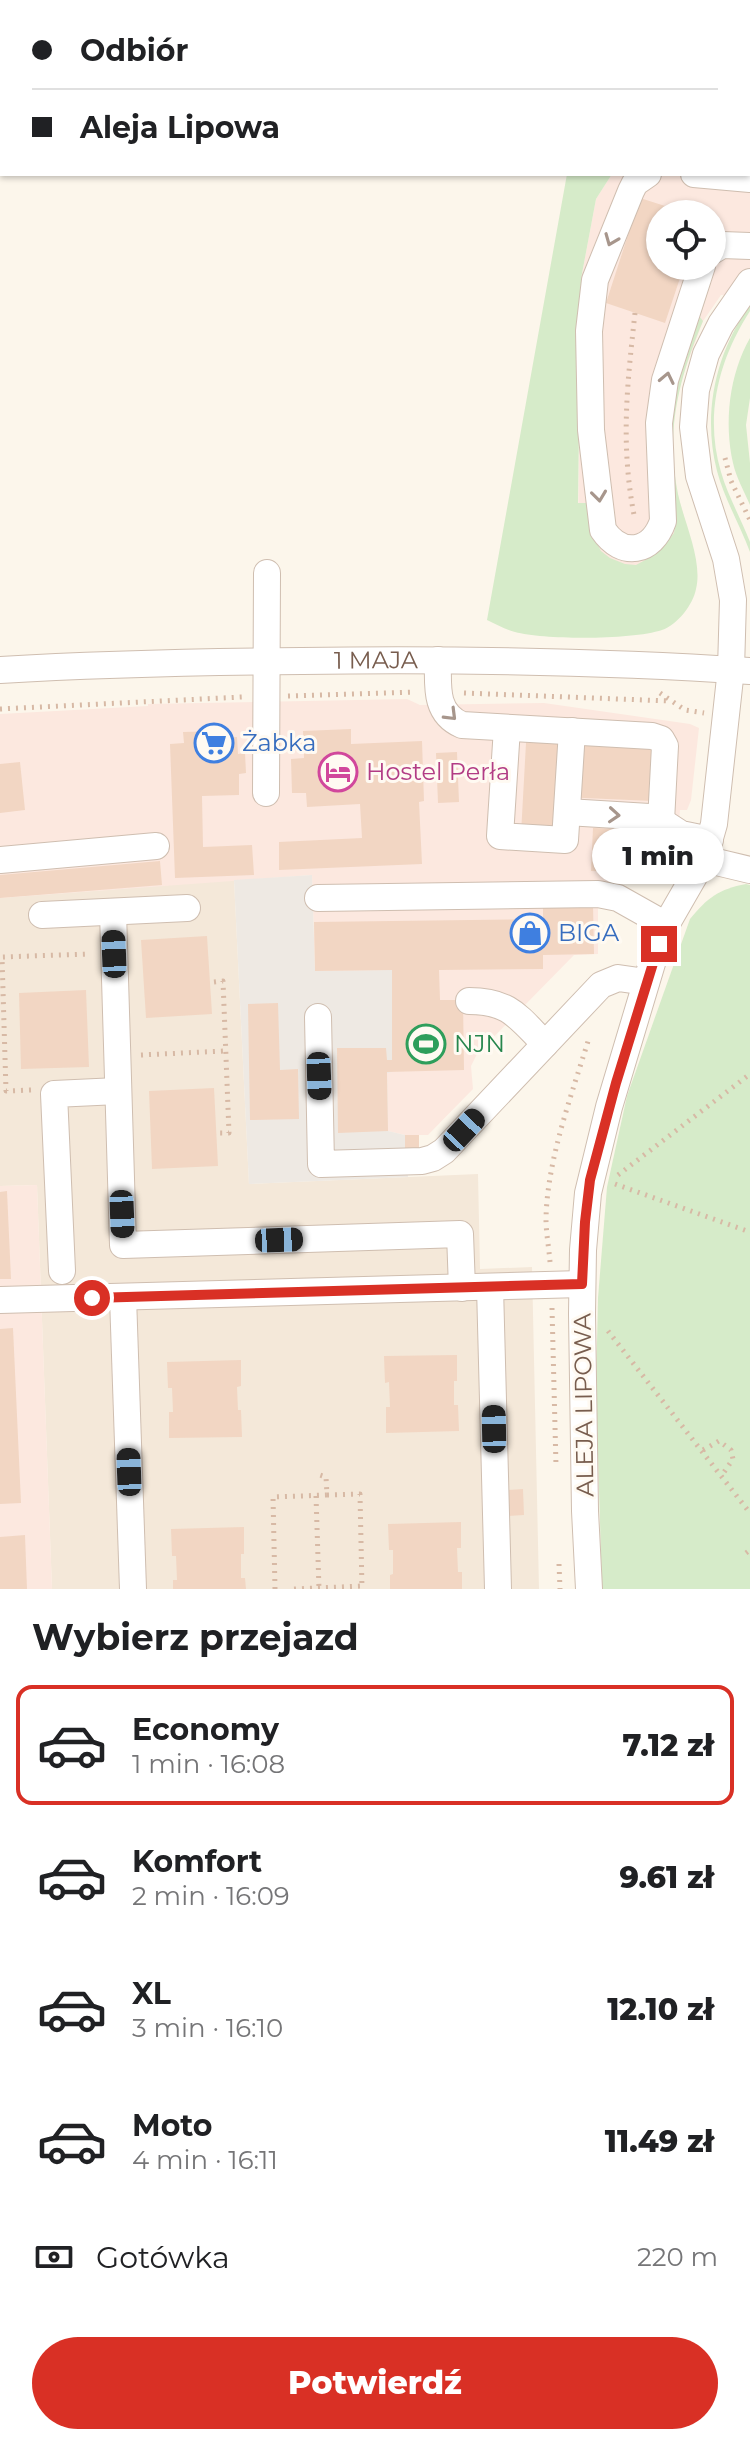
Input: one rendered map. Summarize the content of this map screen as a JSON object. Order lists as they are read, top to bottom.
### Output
{
  "streets": {
    "street": ["1 MAJA", "ALEJA LIPOWA"]
  },
  "crossings": [
    ["1 MAJA", "ALEJA LIPOWA"]
  ],
  "places": {
    "supermarket": ["Żabka"],
    "hotel": ["Hostel Perła"],
    "shop": ["BIGA"],
    "sports": ["NJN"]
  },
  "page": {
    "banner": ["Odbiór", "Aleja Lipowa"],
    "bubble": "1 min",
    "heading": "Wybierz przejazd",
    "list": [
      {
        "name": "Economy",
        "note": "1 min · 16:08",
        "value": "7.12 zł"
      },
      {
        "name": "Komfort",
        "note": "2 min · 16:09",
        "value": "9.61 zł"
      },
      {
        "name": "XL",
        "note": "3 min · 16:10",
        "value": "12.10 zł"
      },
      {
        "name": "Moto",
        "note": "4 min · 16:11",
        "value": "11.49 zł"
      }
    ],
    "pay": ["Gotówka", "220 m"],
    "buttons": "Potwierdź"
  }
}
